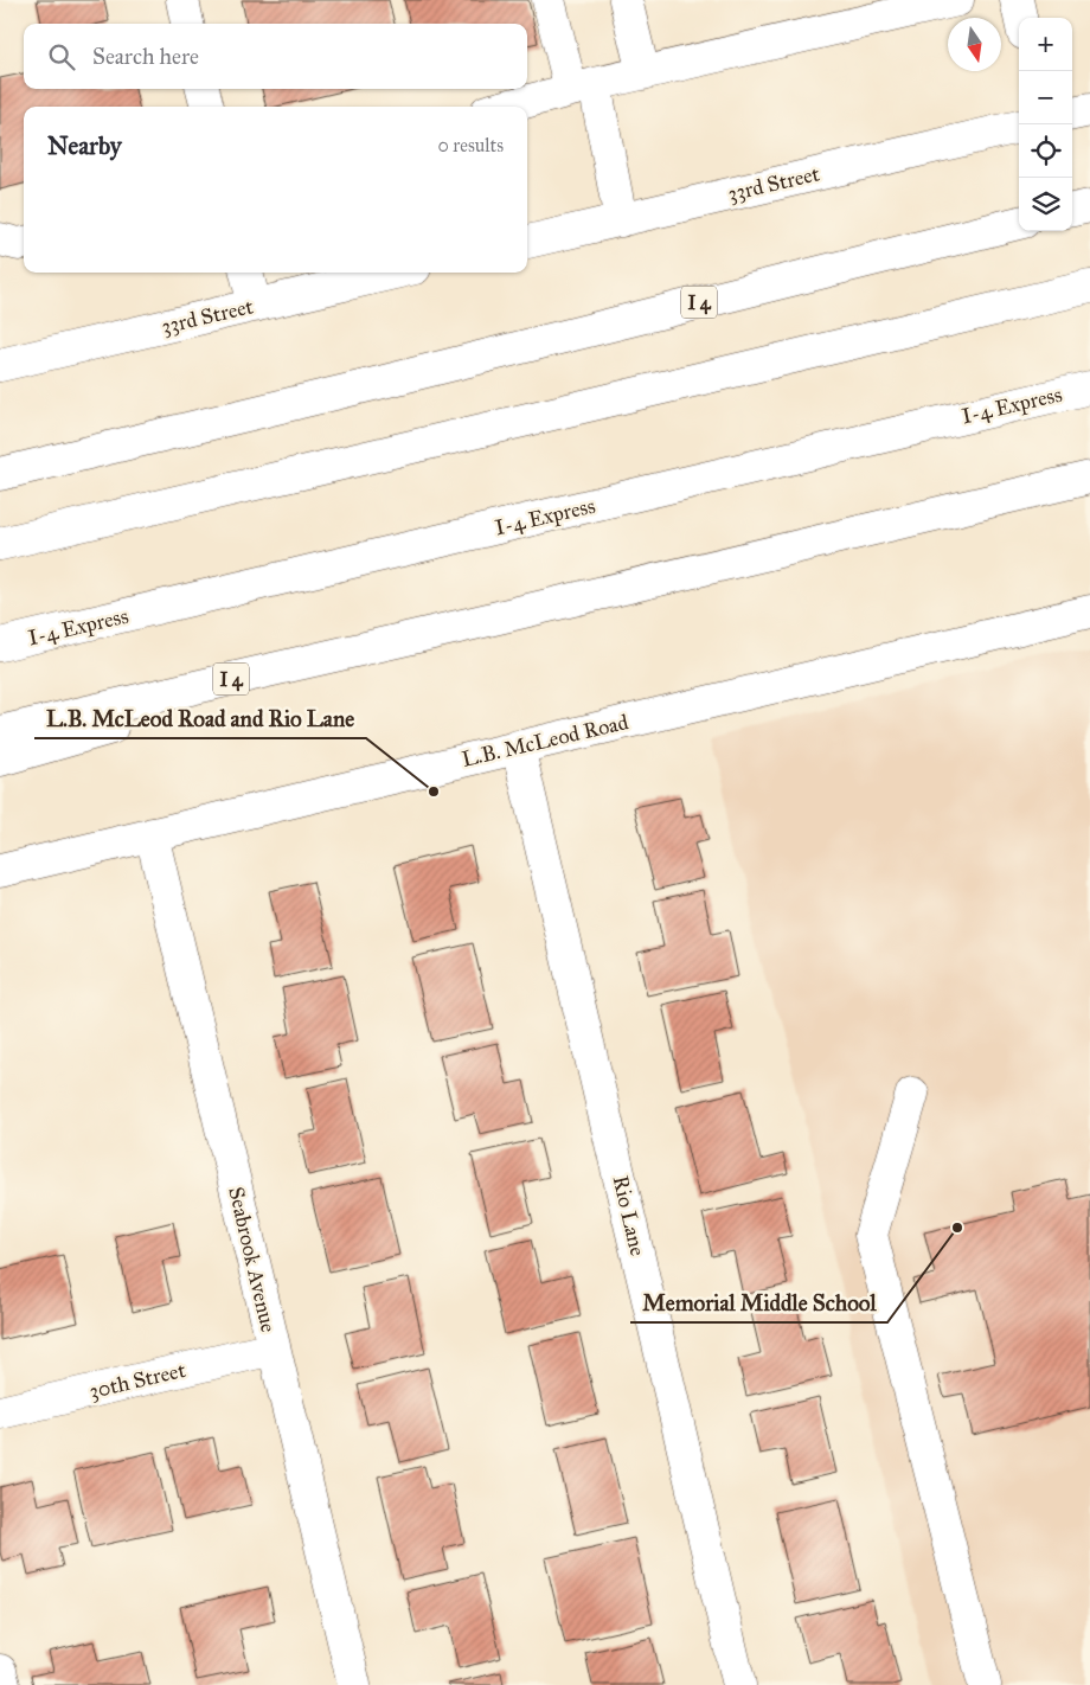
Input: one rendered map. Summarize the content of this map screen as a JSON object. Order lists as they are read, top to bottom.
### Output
{
  "streets": {
    "main road": [
      "33rd Street",
      "I 4",
      "I-4 Express",
      "L.B. McLeod Road",
      "Rio Lane",
      "Seabrook Avenue",
      "30th Street"
    ]
  },
  "crossings": [
    ["L.B. McLeod Road", "Rio Lane"],
    ["L.B. McLeod Road", "Seabrook Avenue"],
    ["Seabrook Avenue", "30th Street"]
  ],
  "places": ["L.B. McLeod Road and Rio Lane", "Memorial Middle School"],
  "north": "bottom",
  "page": {
    "map_buttons": ["+", "−"],
    "search": "Search here",
    "heading": ["Nearby", "0 results"]
  }
}
